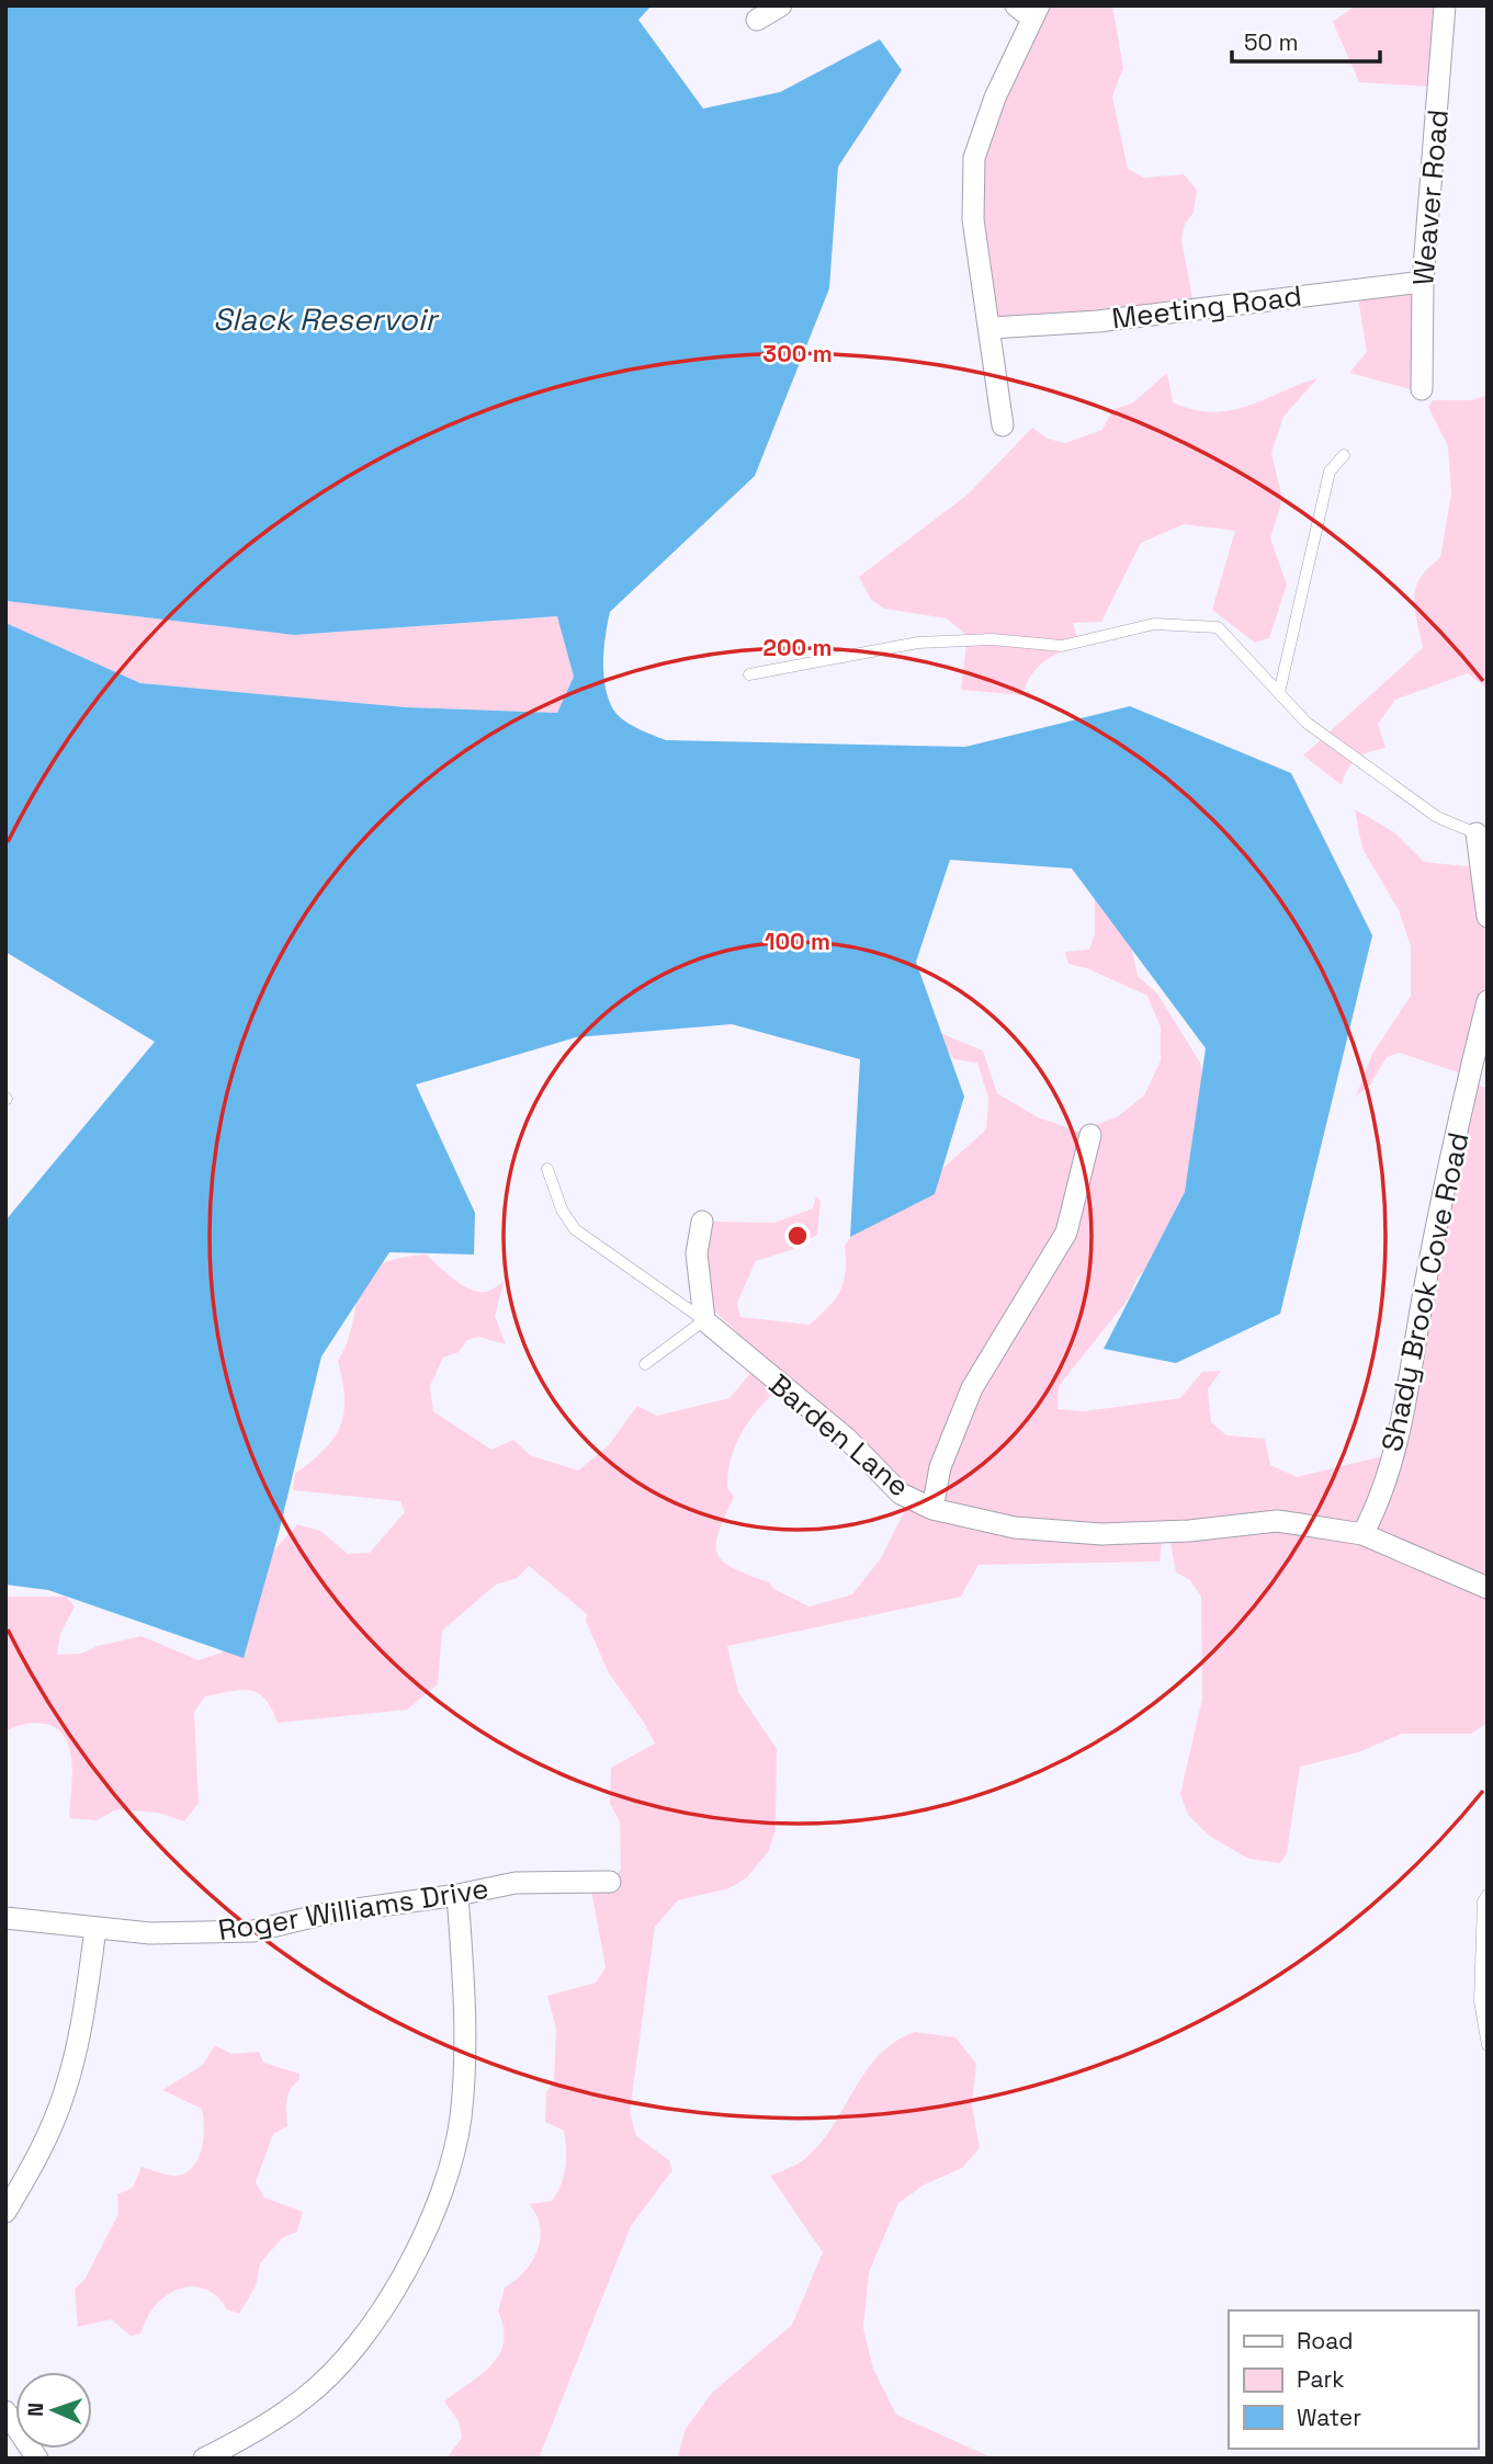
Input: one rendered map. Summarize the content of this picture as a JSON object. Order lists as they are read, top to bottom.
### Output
{
  "streets": {
    "street": [
      "Weaver Road",
      "Meeting Road",
      "Shady Brook Cove Road",
      "Barden Lane",
      "Roger Williams Drive"
    ]
  },
  "crossings": [
    ["Weaver Road", "Meeting Road"],
    ["Shady Brook Cove Road", "Barden Lane"]
  ],
  "water": ["Slack Reservoir"],
  "legend": ["Road", "Park", "Water"],
  "scale_bar": "50 m",
  "north": "left",
  "rings": ["300 m", "200 m", "100 m"]
}
